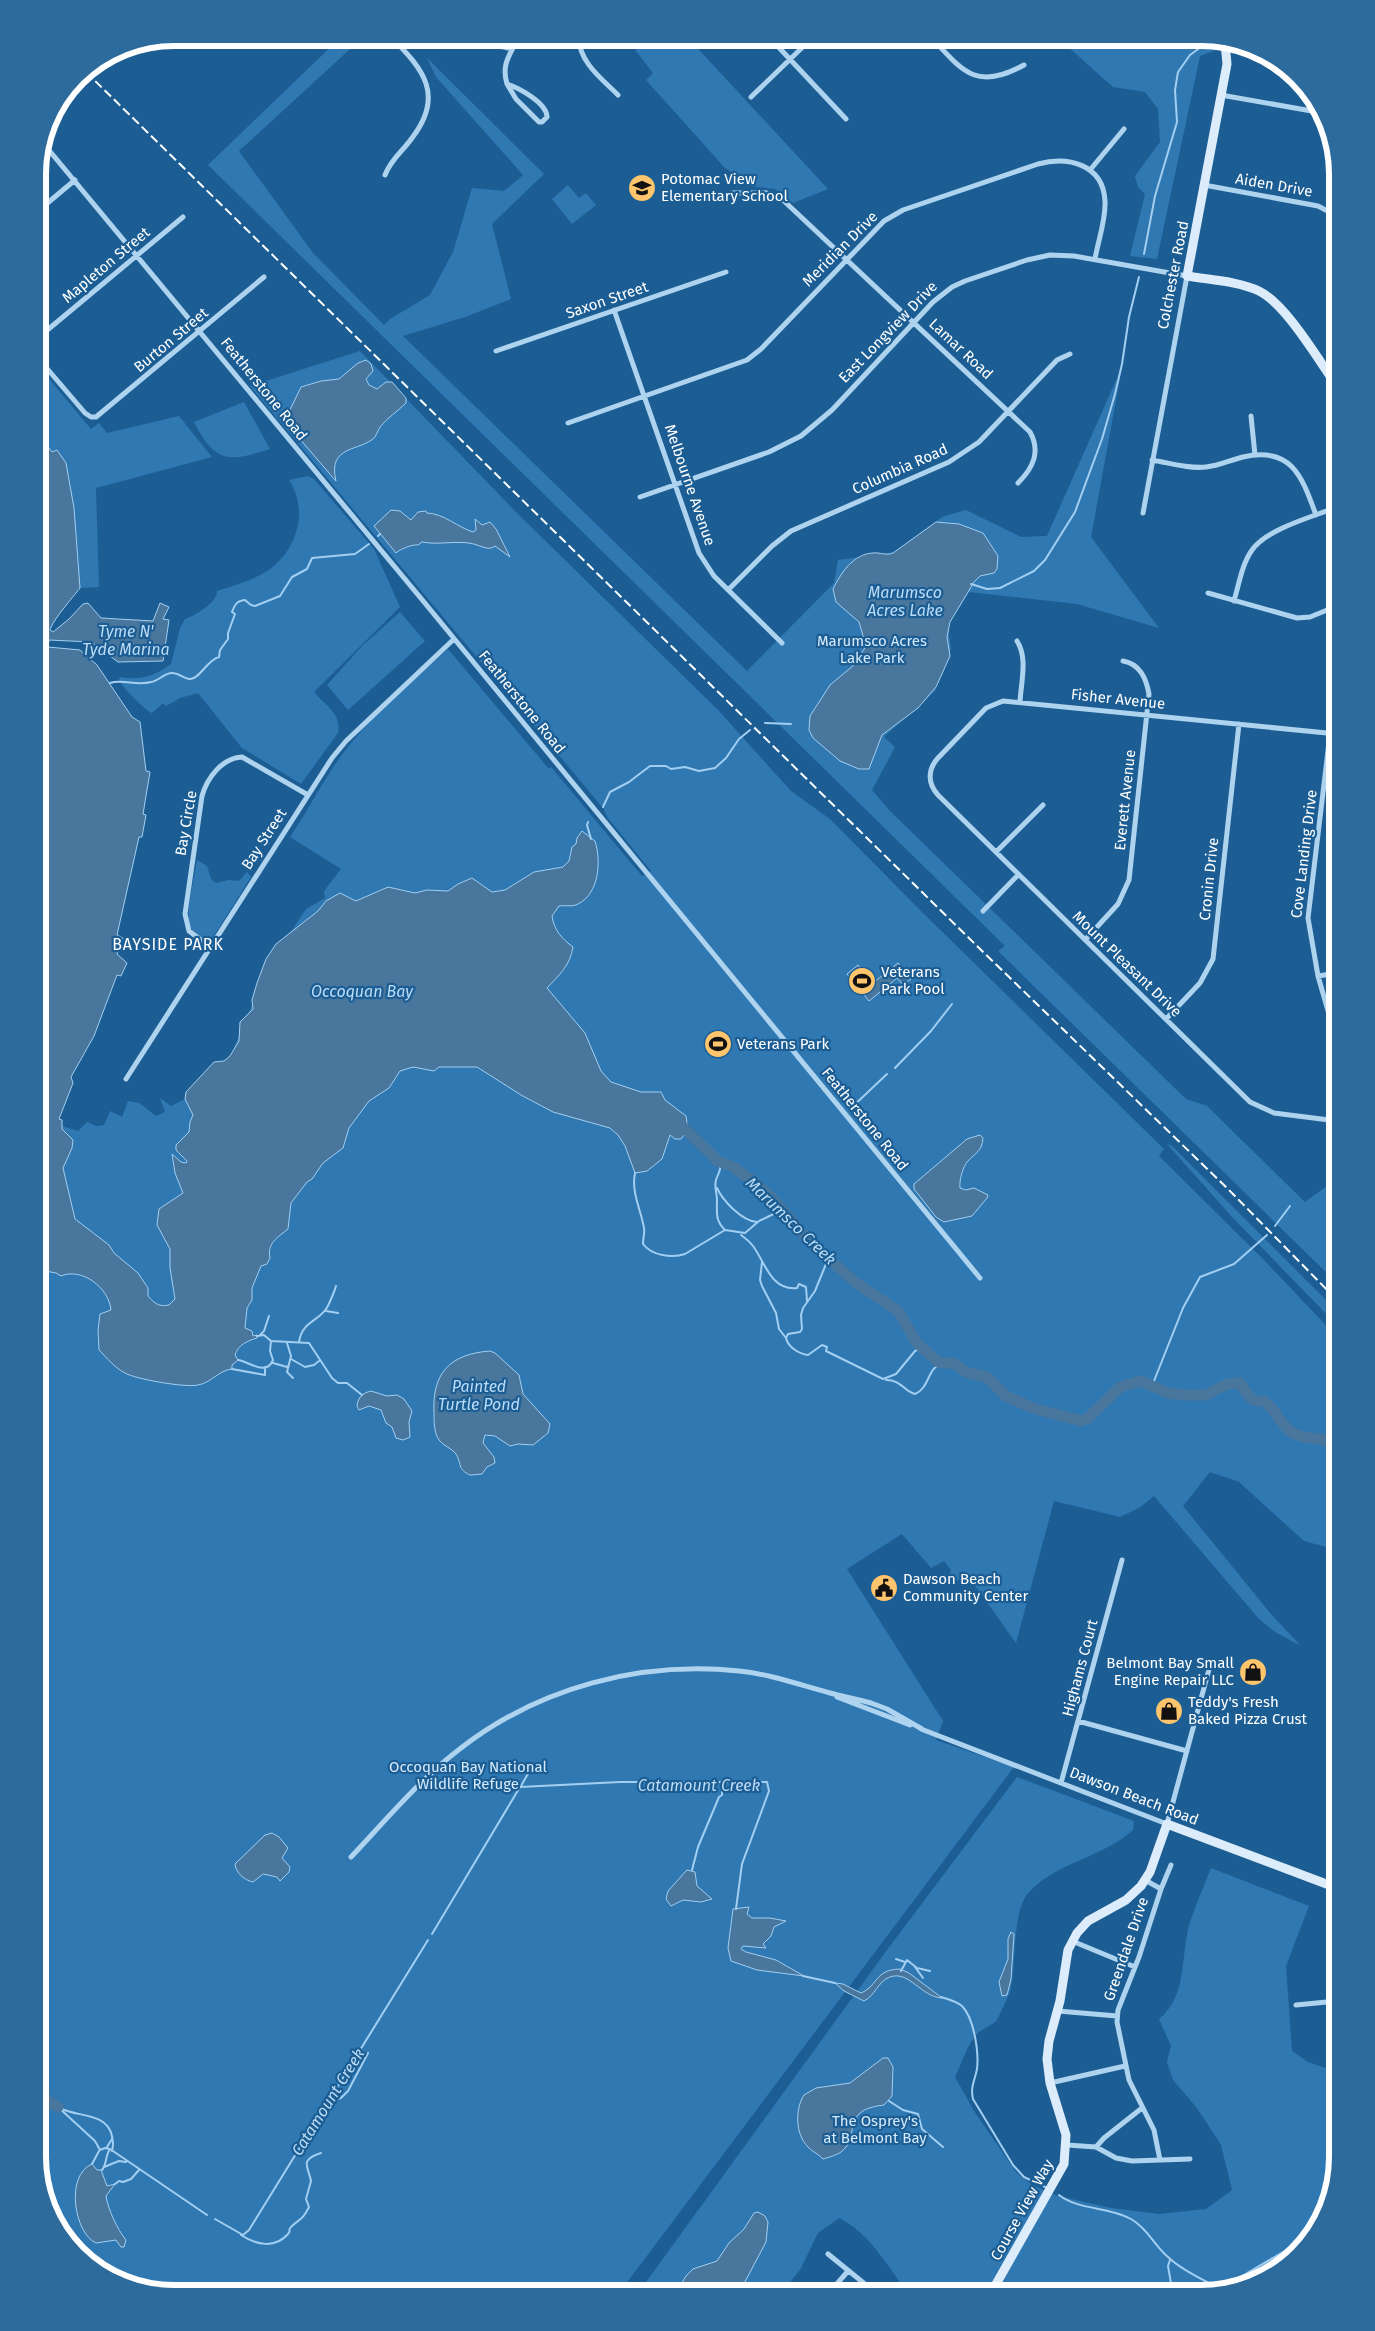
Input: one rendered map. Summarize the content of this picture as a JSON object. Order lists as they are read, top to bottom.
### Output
{
  "streets": {
    "street": [
      "Aiden Drive",
      "Meridian Drive",
      "Mapleton Street",
      "Colchester Road",
      "Saxon Street",
      "East Longview Drive",
      "Burton Street",
      "Lamar Road",
      "Featherstone Road",
      "Columbia Road",
      "Melbourne Avenue",
      "Fisher Avenue",
      "Everett Avenue",
      "Bay Circle",
      "Bay Street",
      "Cove Landing Drive",
      "Cronin Drive",
      "Mount Pleasant Drive",
      "Highams Court",
      "Dawson Beach Road",
      "Greendale Drive",
      "Course View Way"
    ]
  },
  "crossings": [
    ["Aiden Drive", "Colchester Road"],
    ["Meridian Drive", "Lamar Road"],
    ["Meridian Drive", "Melbourne Avenue"],
    ["Mapleton Street", "Featherstone Road"],
    ["Colchester Road", "East Longview Drive"],
    ["Saxon Street", "Melbourne Avenue"],
    ["East Longview Drive", "Lamar Road"],
    ["East Longview Drive", "Melbourne Avenue"],
    ["Burton Street", "Featherstone Road"],
    ["Lamar Road", "Columbia Road"],
    ["Featherstone Road", "Bay Street"],
    ["Columbia Road", "Melbourne Avenue"],
    ["Fisher Avenue", "Everett Avenue"],
    ["Fisher Avenue", "Cronin Drive"],
    ["Fisher Avenue", "Mount Pleasant Drive"],
    ["Everett Avenue", "Mount Pleasant Drive"],
    ["Bay Circle", "Bay Street"],
    ["Cronin Drive", "Mount Pleasant Drive"],
    ["Highams Court", "Dawson Beach Road"],
    ["Dawson Beach Road", "Course View Way"],
    ["Greendale Drive", "Course View Way"]
  ],
  "districts": ["BAYSIDE PARK"],
  "water": [
    "Marumsco Acres Lake",
    "Tyme N' Tyde Marina",
    "Occoquan Bay",
    "Marumsco Creek",
    "Painted Turtle Pond",
    "Catamount Creek"
  ],
  "parks": ["Marumsco Acres Lake Park", "Occoquan Bay National Wildlife Refuge", "The Osprey's at Belmont Bay"],
  "places": {
    "school or university": ["Potomac View Elementary School"],
    "sports": ["Veterans Park Pool", "Veterans Park"],
    "public building": ["Dawson Beach Community Center"],
    "shop": ["Belmont Bay Small Engine Repair LLC", "Teddy's Fresh Baked Pizza Crust"]
  }
}
